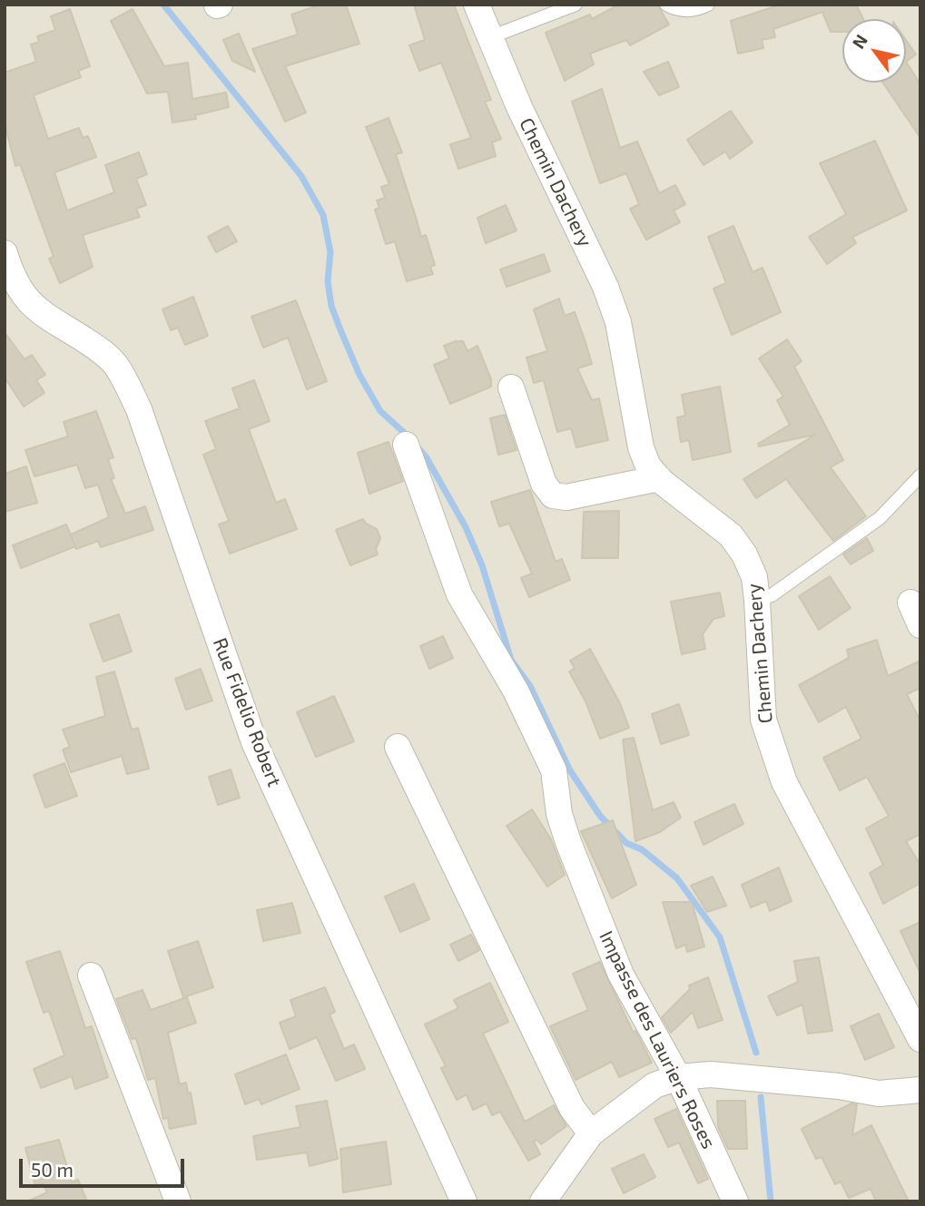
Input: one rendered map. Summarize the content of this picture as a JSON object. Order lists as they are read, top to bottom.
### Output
{
  "streets": {
    "street": ["Chemin Dachery", "Rue Fidelio Robert", "Impasse des Lauriers Roses"]
  },
  "scale_bar": "50 m",
  "north": "top left"
}
